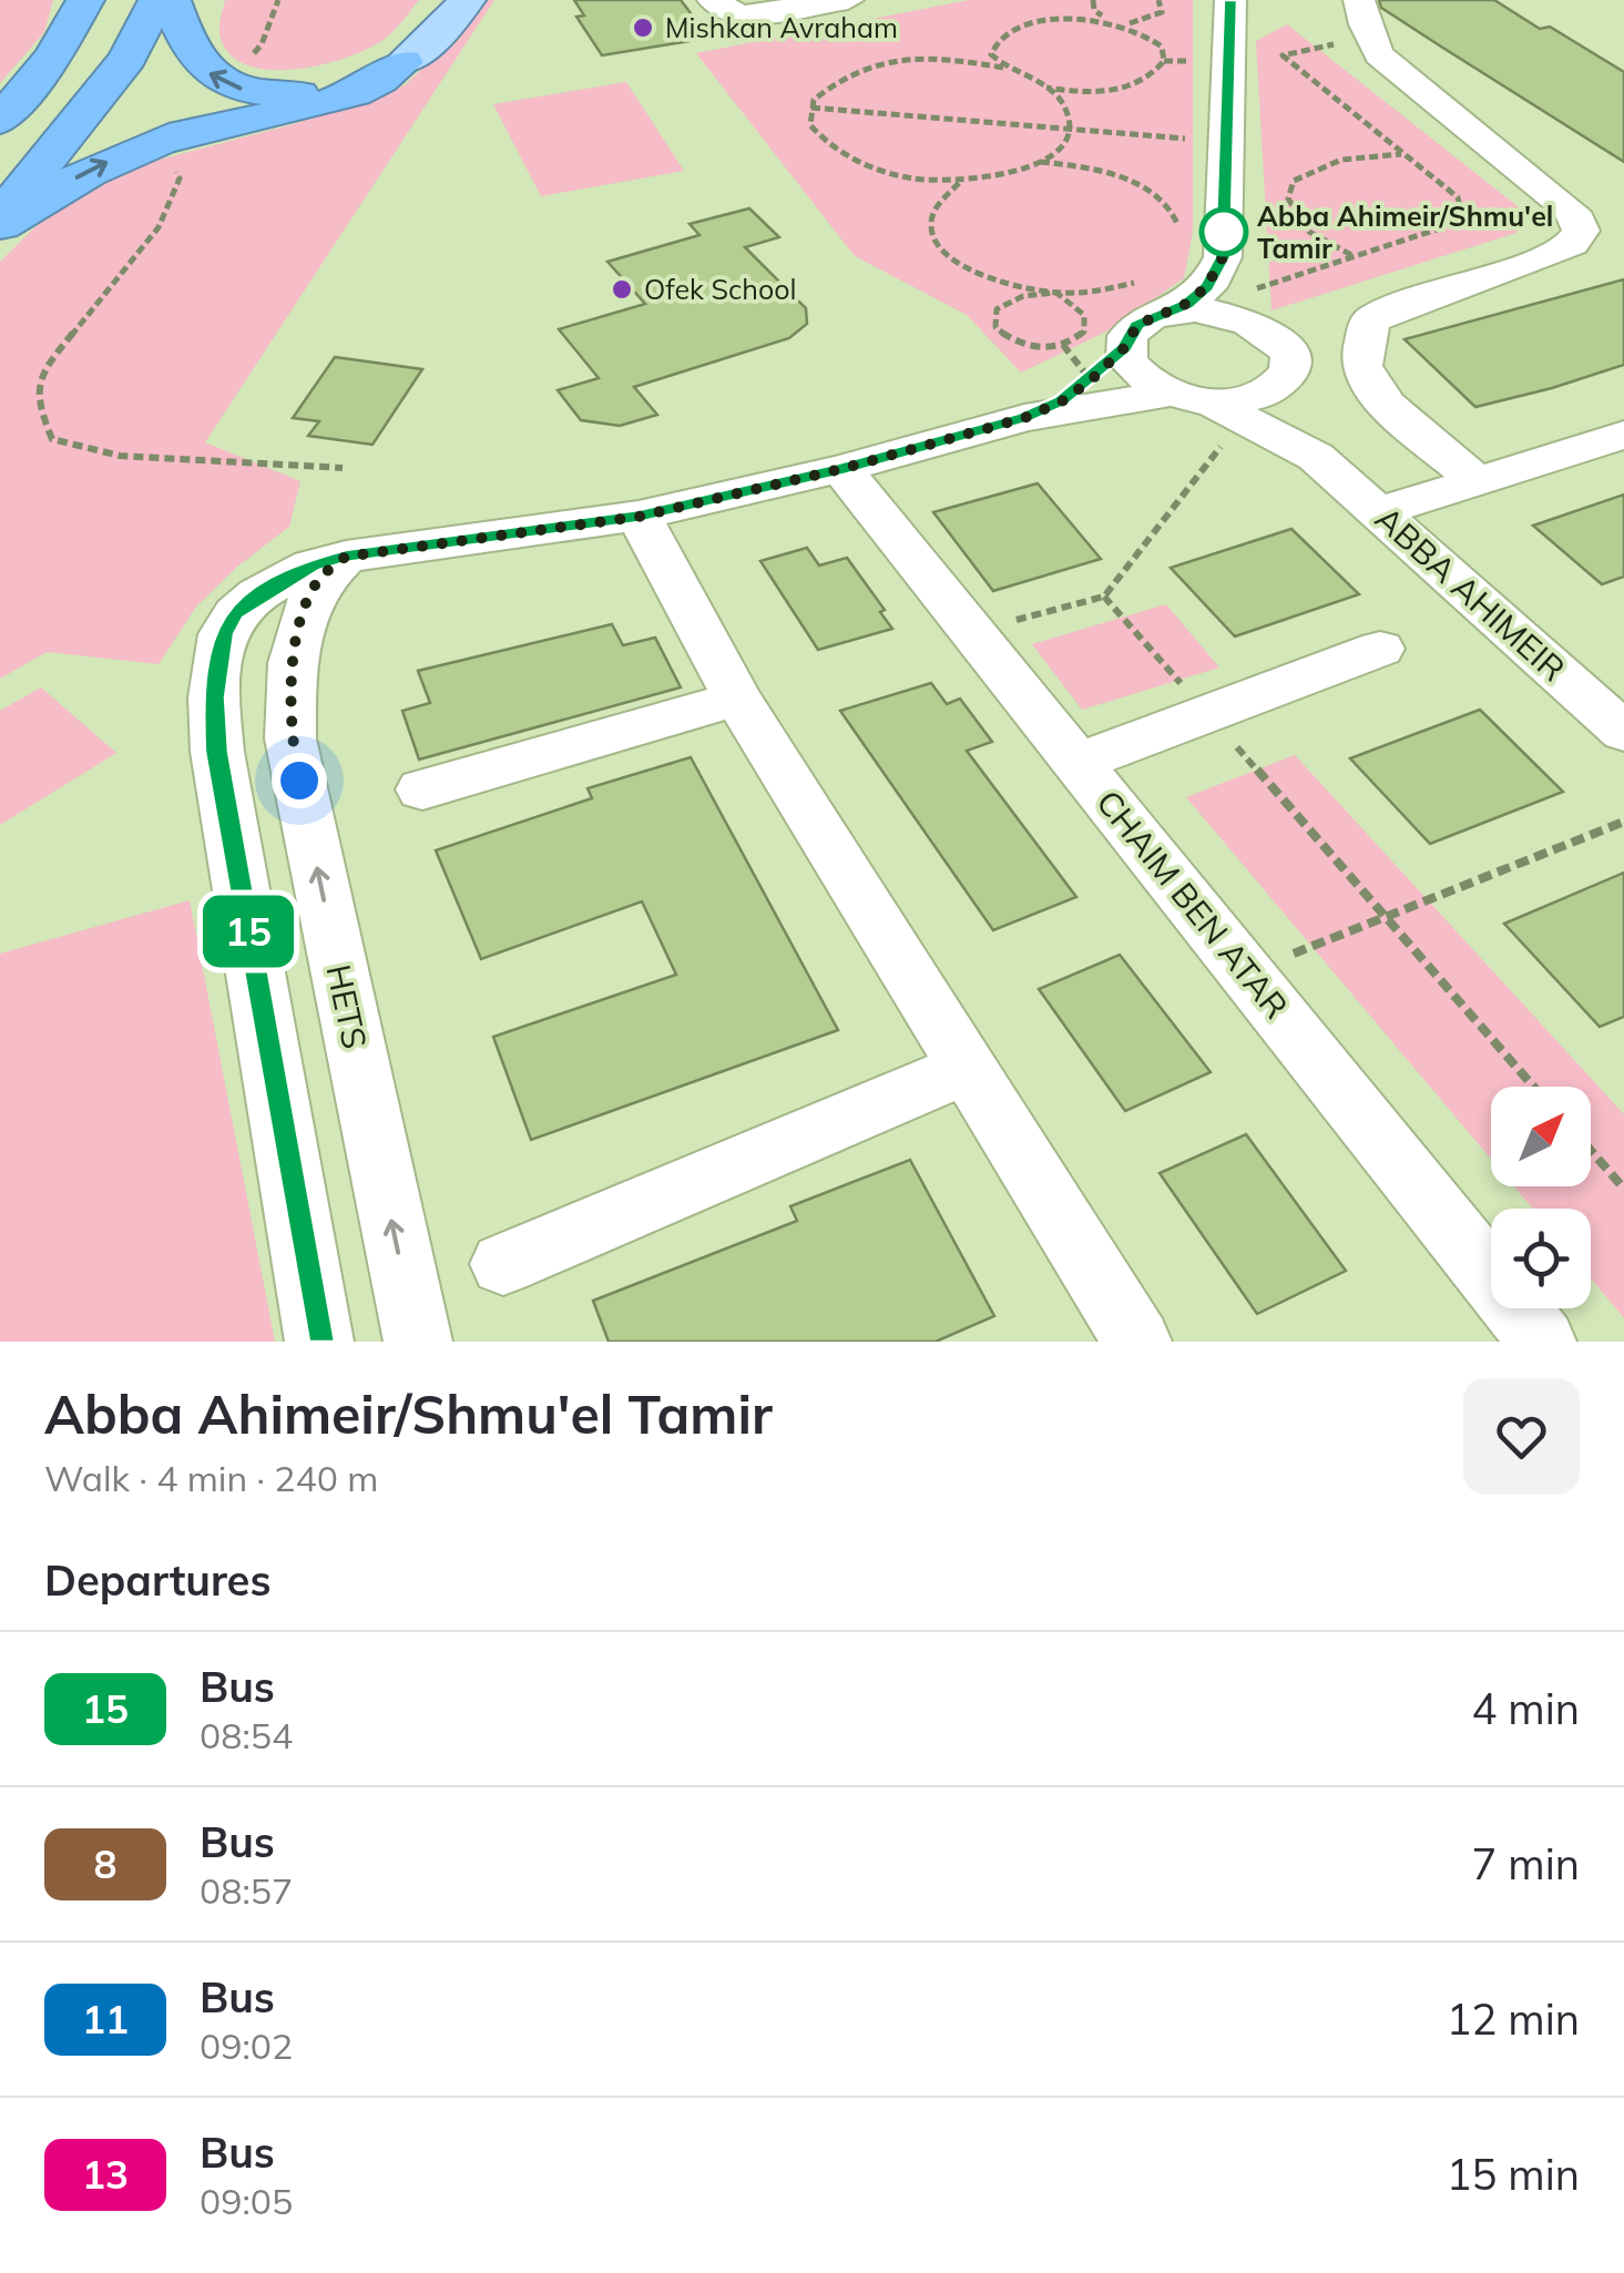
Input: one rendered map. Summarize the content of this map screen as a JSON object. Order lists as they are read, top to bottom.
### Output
{
  "streets": {
    "street": ["ABBA AHIMEIR", "CHAIM BEN ATAR", "HETS"]
  },
  "one_way": ["HETS"],
  "places": ["Mishkan Avraham", "Abba Ahimeir/Shmu'el Tamir", "Ofek School"],
  "lines": ["bus line 15"],
  "north": "top right",
  "page": {
    "on_map": "15",
    "heading": [
      ["Abba Ahimeir/Shmu'el Tamir", "Walk · 4 min · 240 m"],
      "Departures"
    ],
    "list": [
      {
        "mark": "15",
        "name": "Bus",
        "note": "08:54",
        "value": "4 min"
      },
      {
        "mark": "8",
        "name": "Bus",
        "note": "08:57",
        "value": "7 min"
      },
      {
        "mark": "11",
        "name": "Bus",
        "note": "09:02",
        "value": "12 min"
      },
      {
        "mark": "13",
        "name": "Bus",
        "note": "09:05",
        "value": "15 min"
      }
    ]
  }
}
